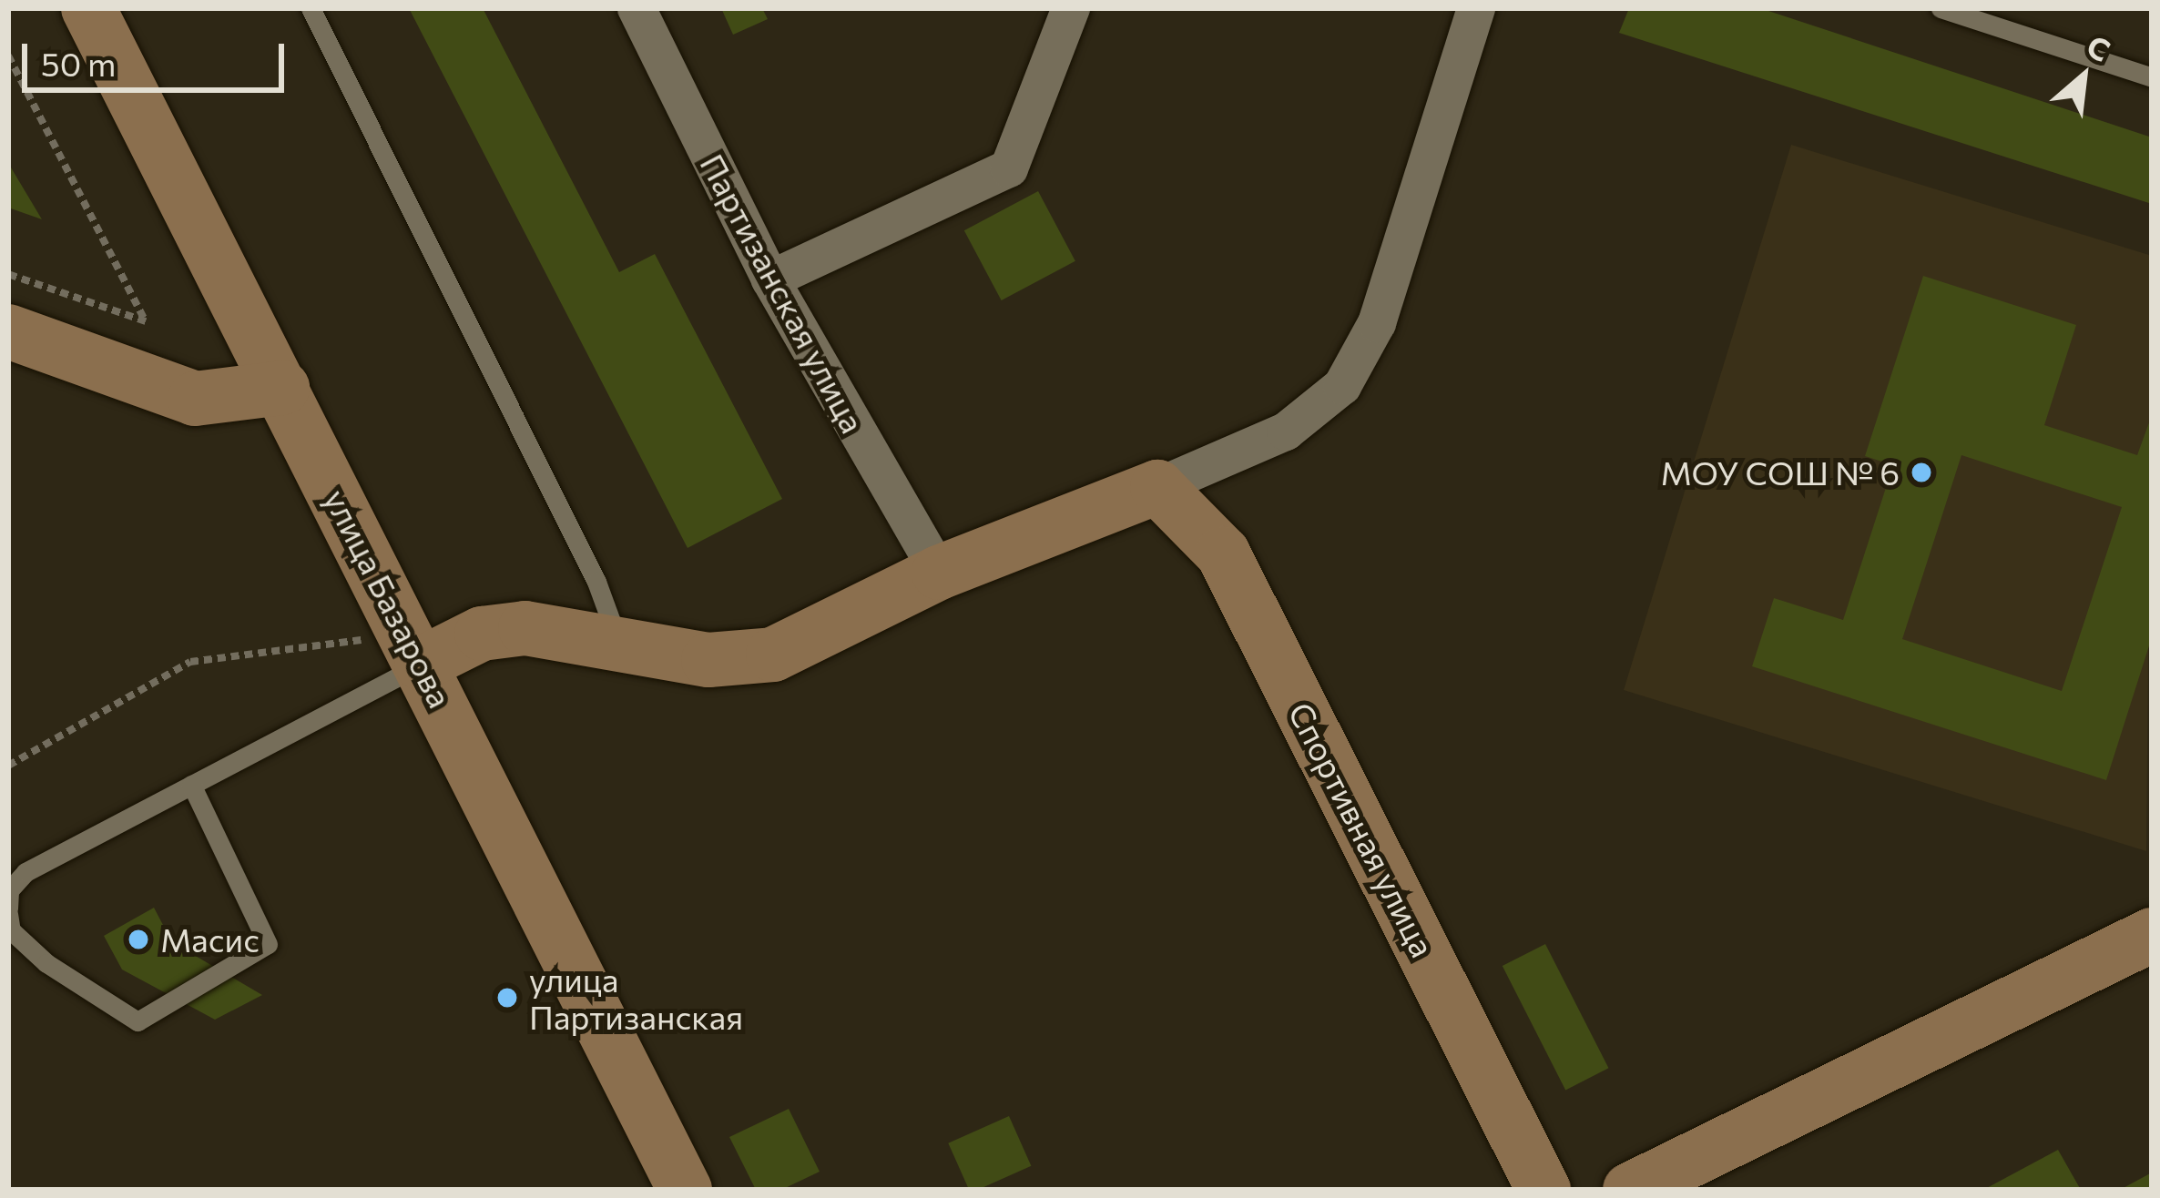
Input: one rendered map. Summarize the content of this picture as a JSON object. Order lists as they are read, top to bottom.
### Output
{
  "streets": {
    "street": ["Партизанская улица", "улица Базарова", "Спортивная улица"]
  },
  "places": ["МОУ СОШ № 6", "Масис", "улица Партизанская"],
  "scale_bar": "50 m",
  "north": "top right"
}
